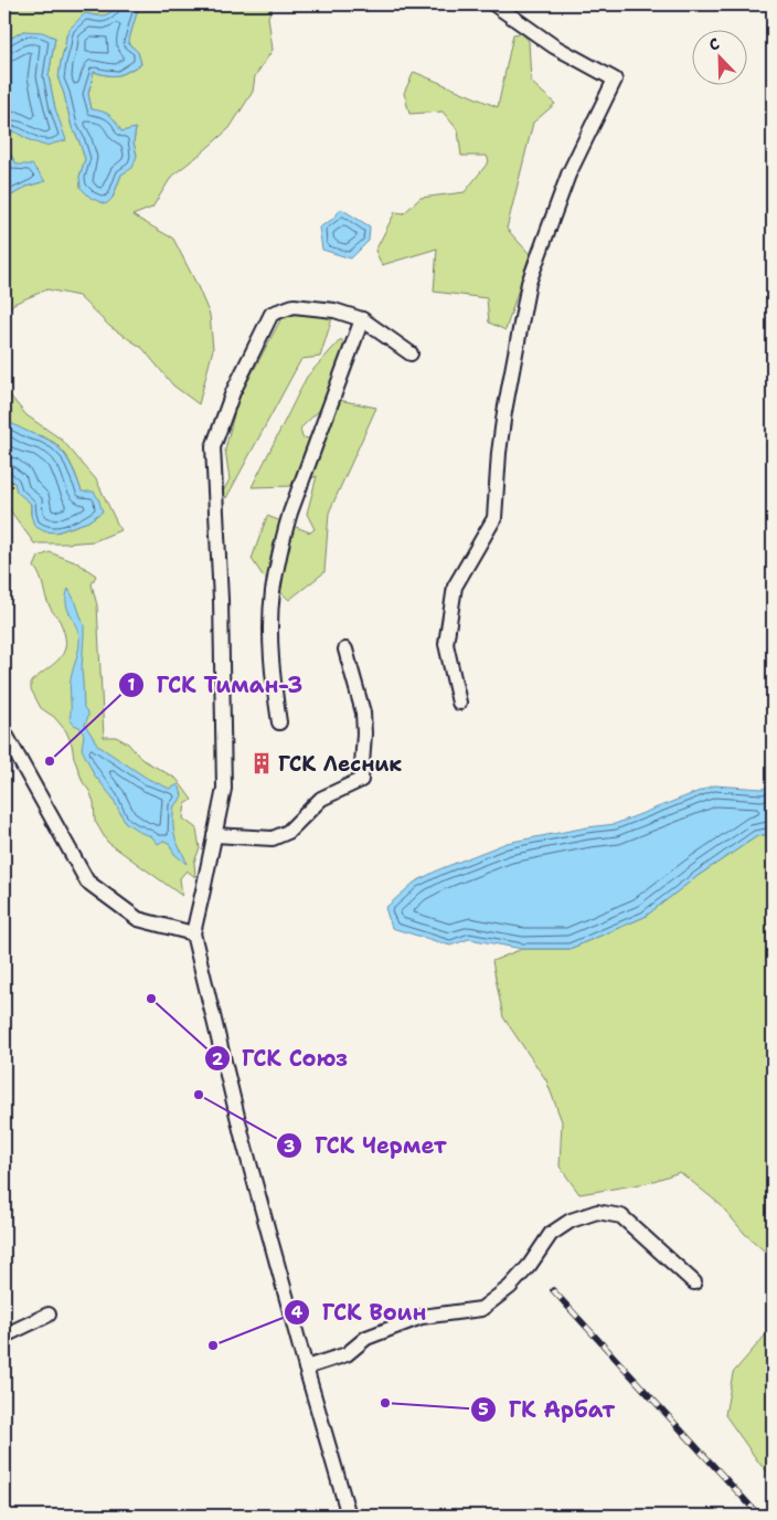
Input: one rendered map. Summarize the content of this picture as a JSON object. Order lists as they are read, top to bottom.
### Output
{
  "places": {
    "other": [
      "ГСК Тиман-3",
      "ГСК Союз",
      "ГСК Чермет",
      "ГСК Воин",
      "ГК Арбат"
    ],
    "building": ["ГСК Лесник"]
  },
  "north": "top left"
}
